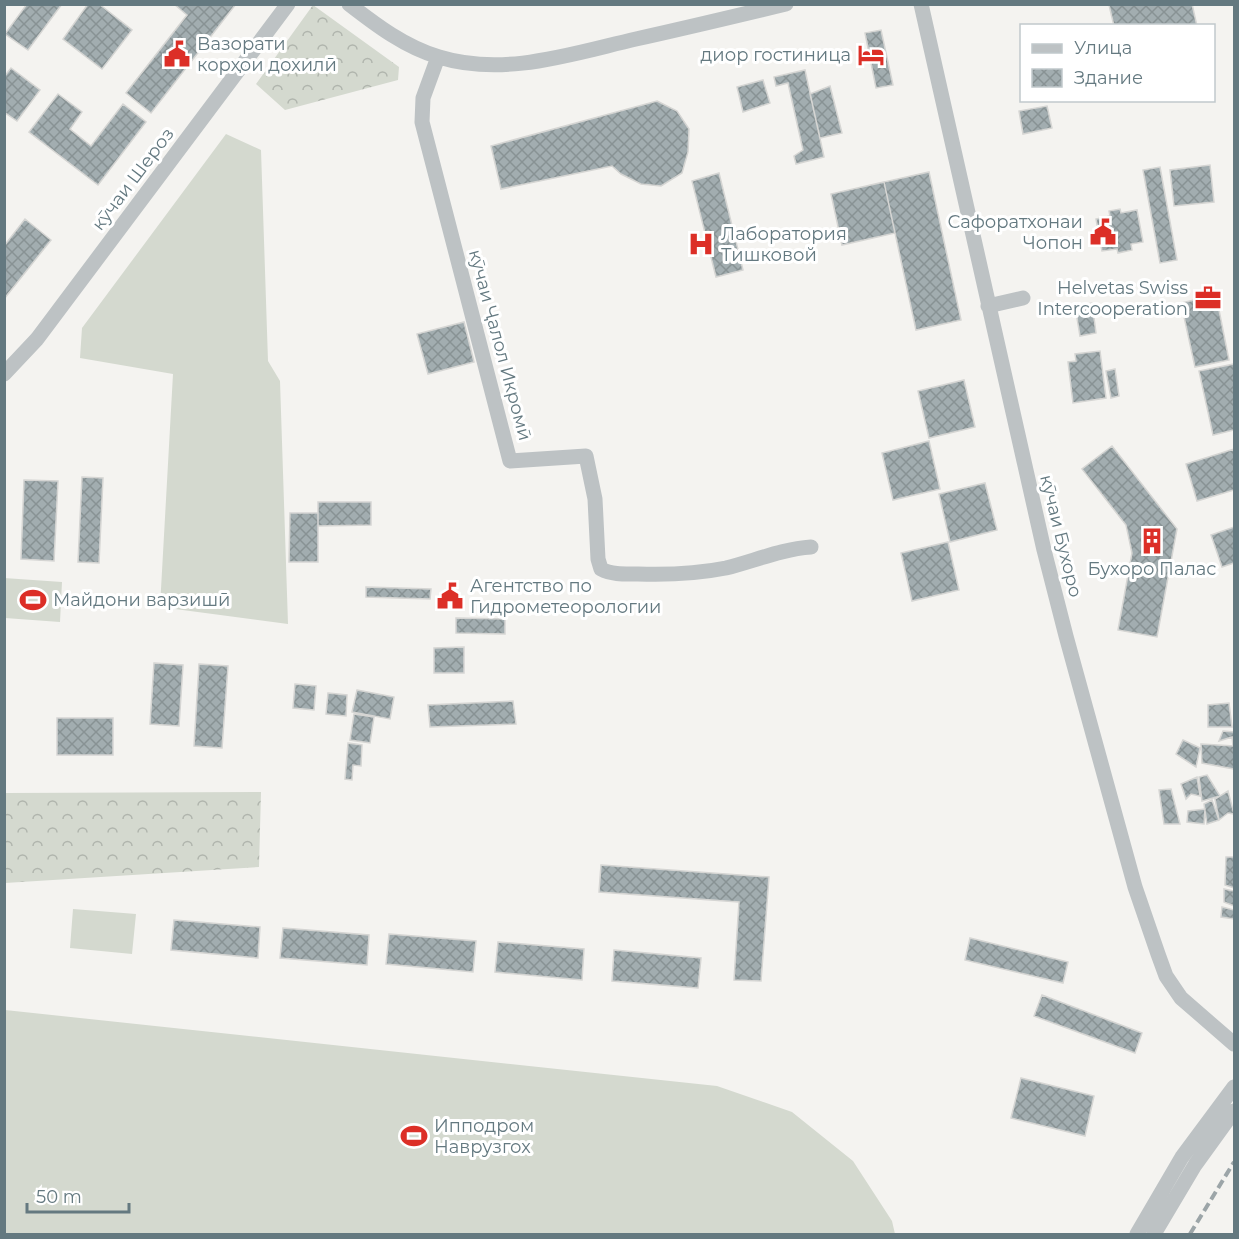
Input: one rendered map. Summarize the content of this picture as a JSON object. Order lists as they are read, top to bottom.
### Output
{
  "streets": {
    "street": ["кӯчаи Шероз", "кӯчаи Ҷалол Икромӣ", "кӯчаи Бухоро"]
  },
  "places": {
    "public building": ["Вазорати корҳои дохилӣ", "Сафоратхонаи Чопон", "Агентство по Гидрометеорологии"],
    "hotel": ["диор гостиница"],
    "hospital": ["Лаборатория Тишковой"],
    "office": ["Helvetas Swiss Intercooperation"],
    "building": ["Бухоро Палас"],
    "sports": ["Майдони варзишӣ", "Ипподром Наврузгох"]
  },
  "legend": ["Улица", "Здание"],
  "scale_bar": "50 m"
}
